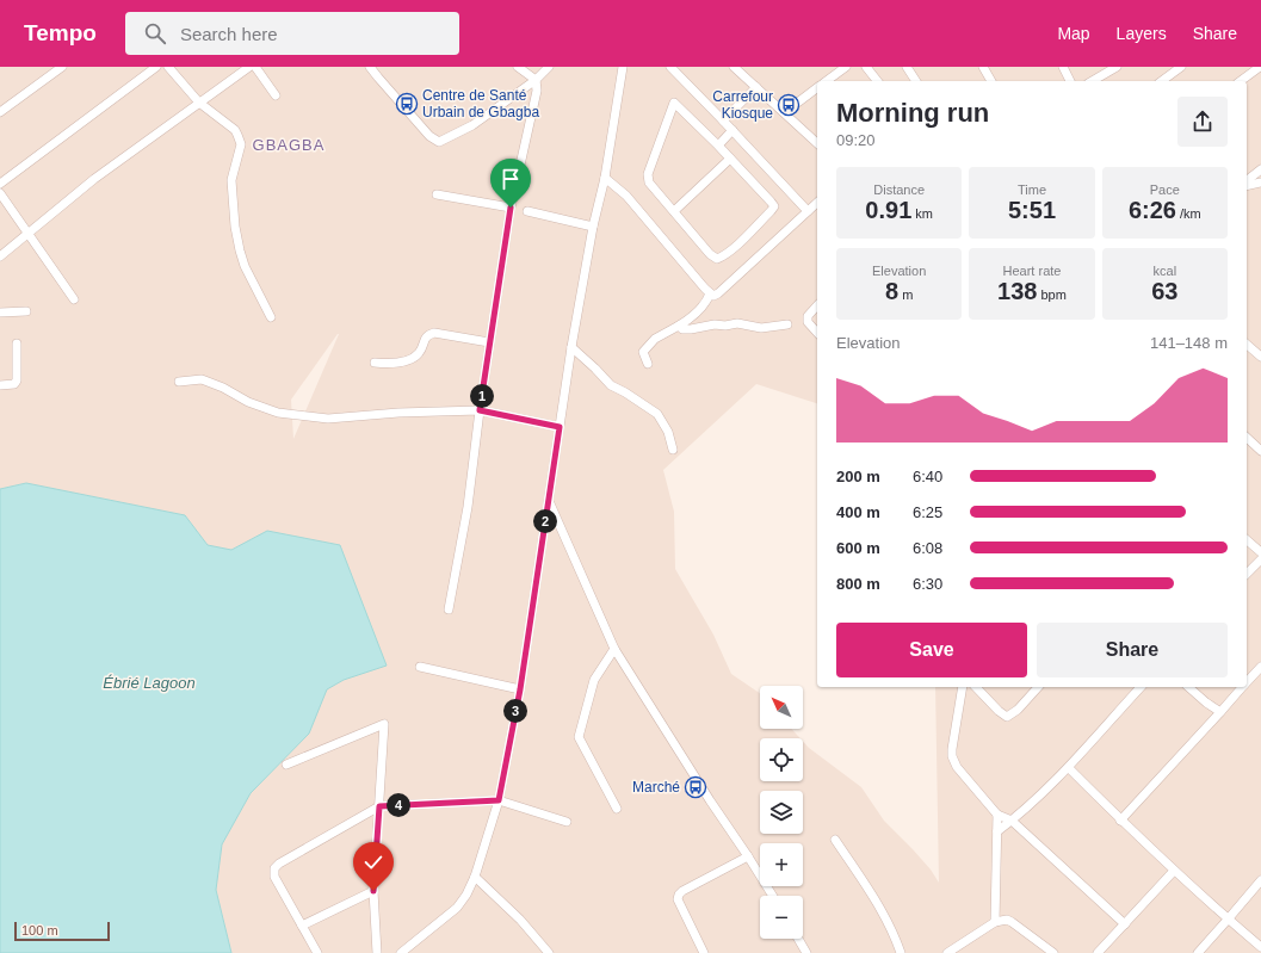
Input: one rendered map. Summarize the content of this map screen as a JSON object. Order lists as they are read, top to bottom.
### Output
{
  "districts": ["GBAGBA"],
  "water": ["Ébrié Lagoon"],
  "places": {
    "bus stop": ["Centre de Santé Urbain de Gbagba", "Carrefour Kiosque", "Marché"]
  },
  "scale_bar": "100 m",
  "north": "top left",
  "page": {
    "header": "Tempo",
    "search": "Search here",
    "nav": ["Map", "Layers", "Share"],
    "heading": ["Morning run", "09:20"],
    "stats": [
      ["Distance", "0.91 km"],
      ["Time", "5:51"],
      ["Pace", "6:26 /km"],
      ["Elevation", "8 m"],
      ["Heart rate", "138 bpm"],
      ["kcal", "63"]
    ],
    "chart": ["Elevation", "141–148 m"],
    "pins": [
      "1",
      "2",
      "3",
      "4"
    ],
    "list": [
      {
        "name": "200 m",
        "note": "6:40"
      },
      {
        "name": "400 m",
        "note": "6:25"
      },
      {
        "name": "600 m",
        "note": "6:08"
      },
      {
        "name": "800 m",
        "note": "6:30"
      }
    ],
    "buttons": ["Save", "Share"],
    "map_buttons": ["+", "−"],
    "scale": "100 m"
  }
}
